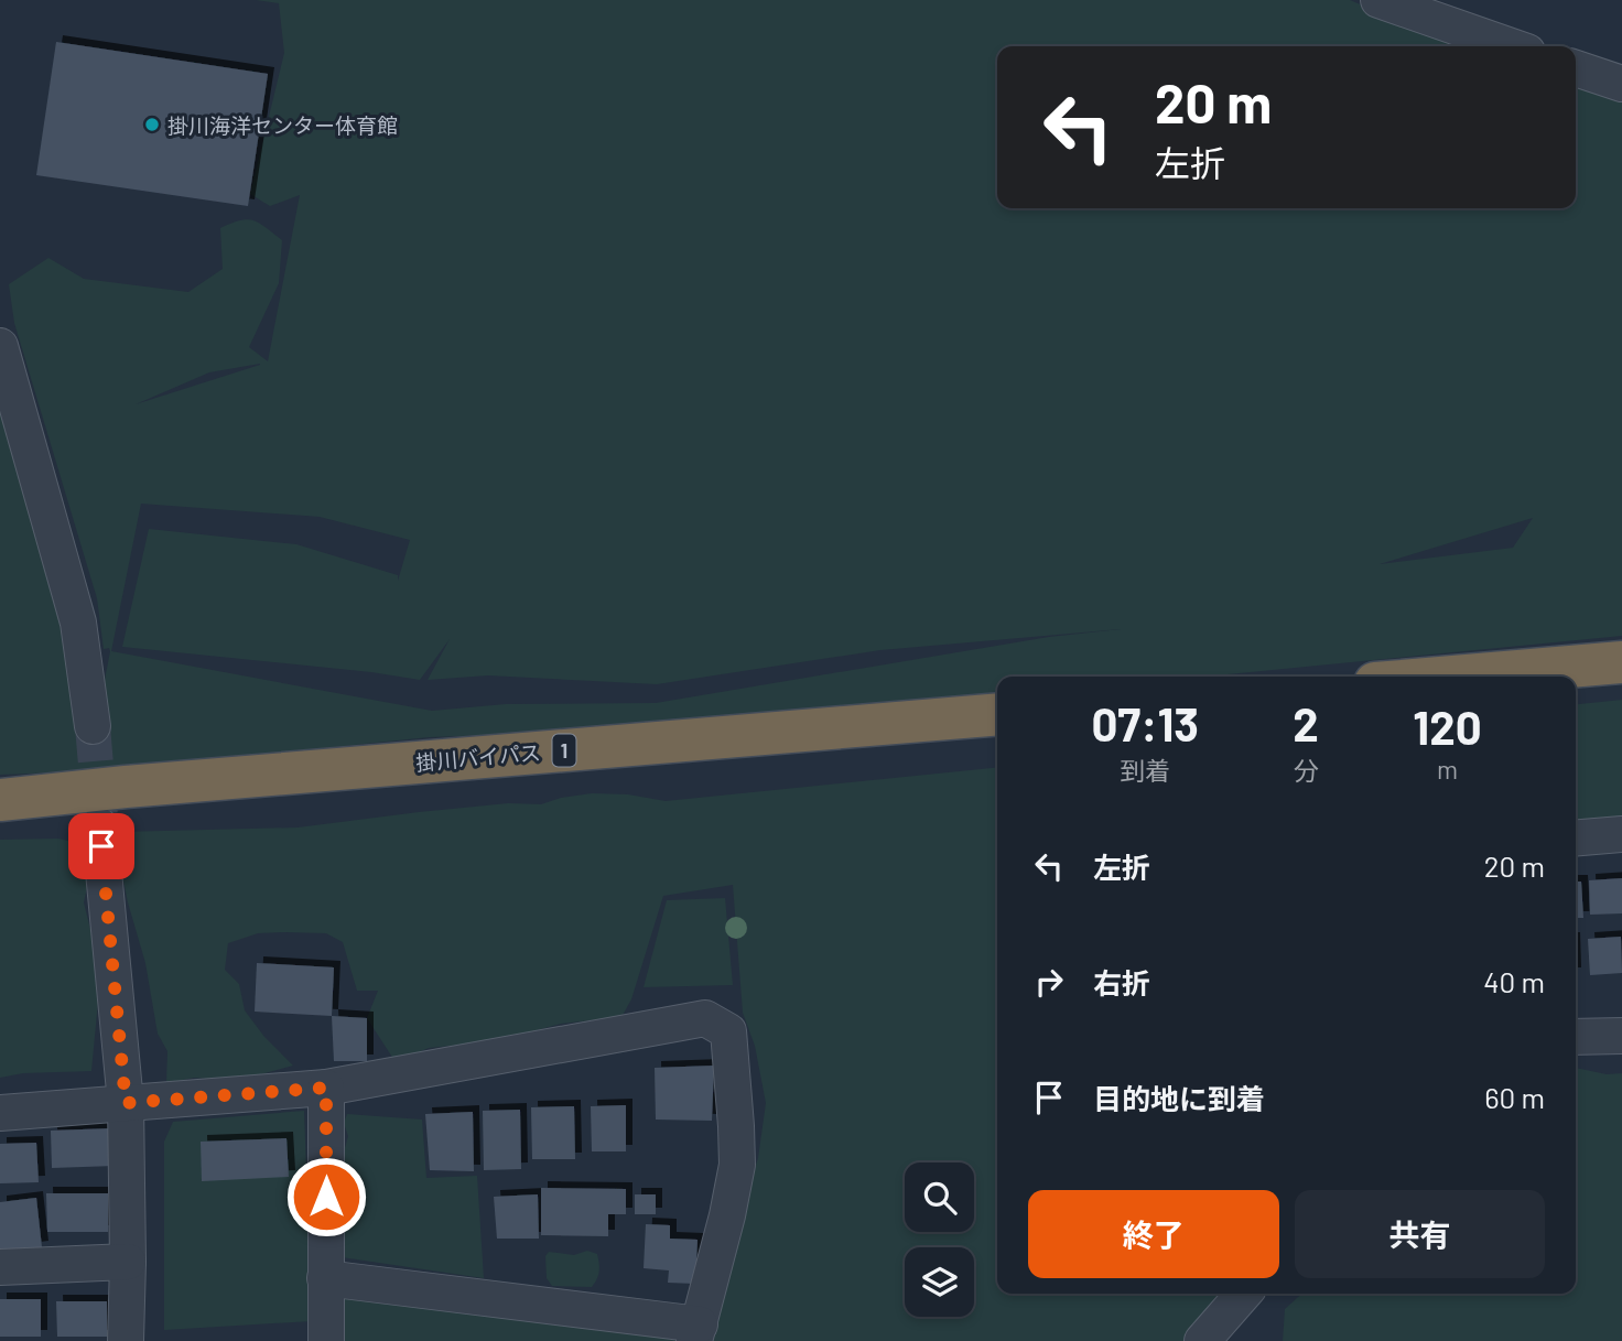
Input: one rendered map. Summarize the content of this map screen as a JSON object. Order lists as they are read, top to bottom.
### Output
{
  "streets": {
    "highway": ["1", "掛川バイパス"]
  },
  "places": ["掛川海洋センター体育館"],
  "page": {
    "turn": ["20 m", "左折"],
    "eta": [
      "07:13",
      "到着",
      "2",
      "分",
      "120",
      "m"
    ],
    "list": [
      {
        "name": "左折",
        "value": "20 m"
      },
      {
        "name": "右折",
        "value": "40 m"
      },
      {
        "name": "目的地に到着",
        "value": "60 m"
      }
    ],
    "buttons": ["終了", "共有"]
  }
}
